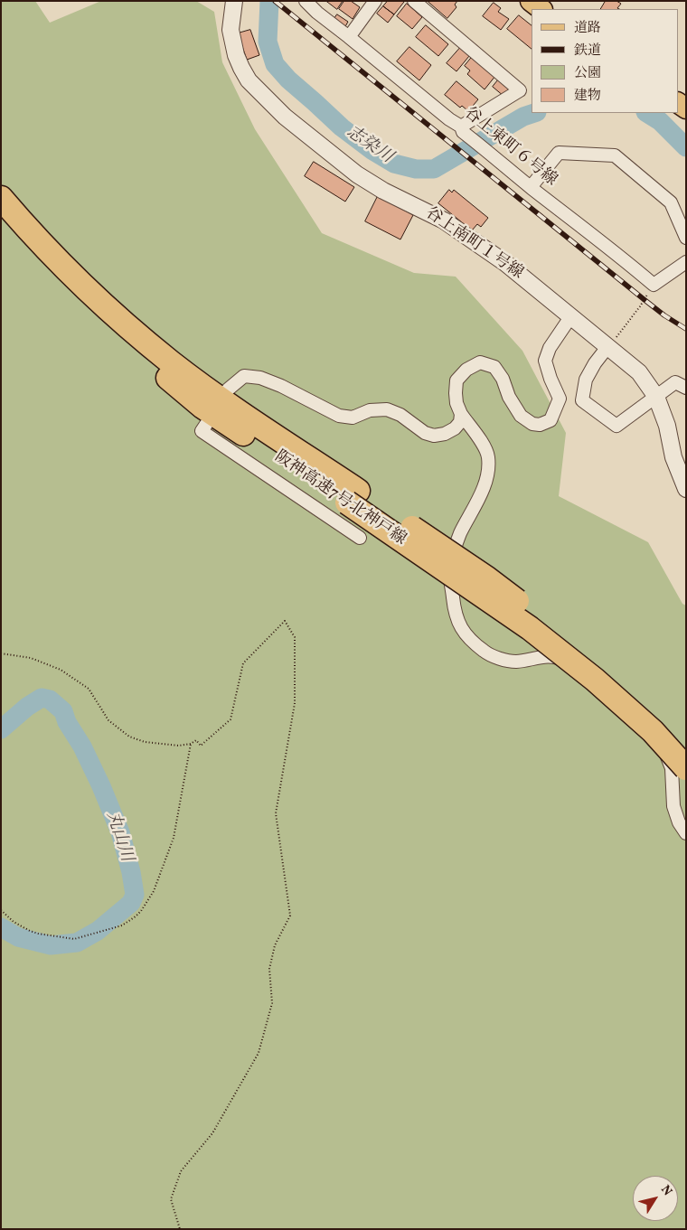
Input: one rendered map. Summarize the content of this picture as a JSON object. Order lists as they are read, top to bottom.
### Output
{
  "streets": {
    "highway": ["阪神高速7号北神戸線"],
    "street": ["谷上東町６号線", "谷上南町１号線"]
  },
  "water": ["志染川", "丸山川"],
  "legend": [
    "道路",
    "鉄道",
    "公園",
    "建物"
  ],
  "north": "top right"
}
